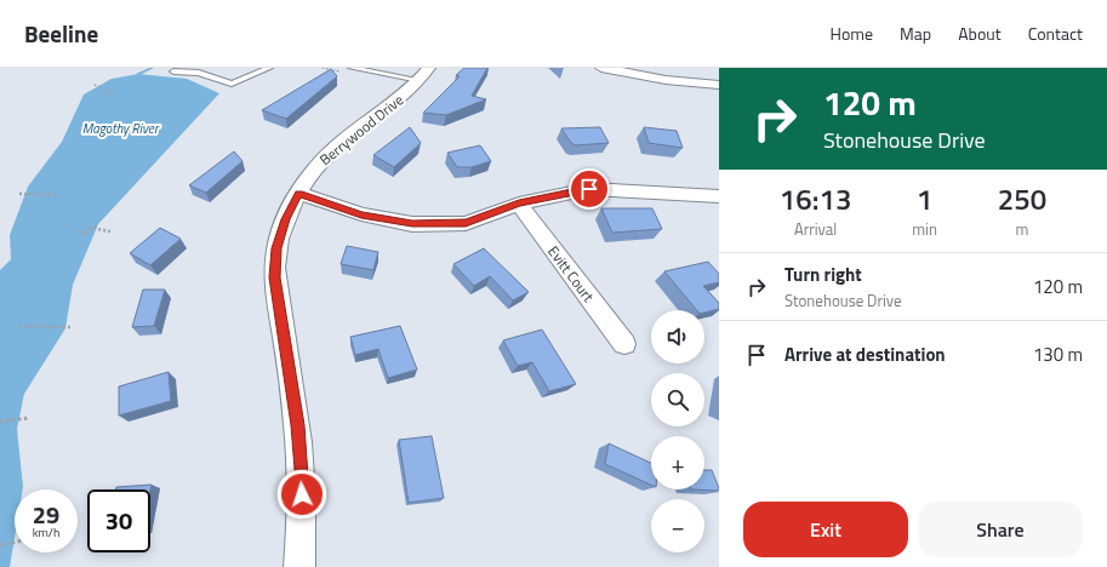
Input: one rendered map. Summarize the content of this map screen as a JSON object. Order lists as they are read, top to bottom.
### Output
{
  "streets": {
    "street": ["Berrywood Drive", "Evitt Court"]
  },
  "water": ["Magothy River"],
  "page": {
    "header": "Beeline",
    "nav": [
      "Home",
      "Map",
      "About",
      "Contact"
    ],
    "turn": ["120 m", "Stonehouse Drive"],
    "eta": [
      "16:13",
      "Arrival",
      "1",
      "min",
      "250",
      "m"
    ],
    "list": [
      {
        "name": "Turn right",
        "note": "Stonehouse Drive",
        "value": "120 m"
      },
      {
        "name": "Arrive at destination",
        "value": "130 m"
      }
    ],
    "map_buttons": ["+", "−"],
    "speed": "29 km/h",
    "limit": "30",
    "buttons": ["Exit", "Share"]
  }
}
